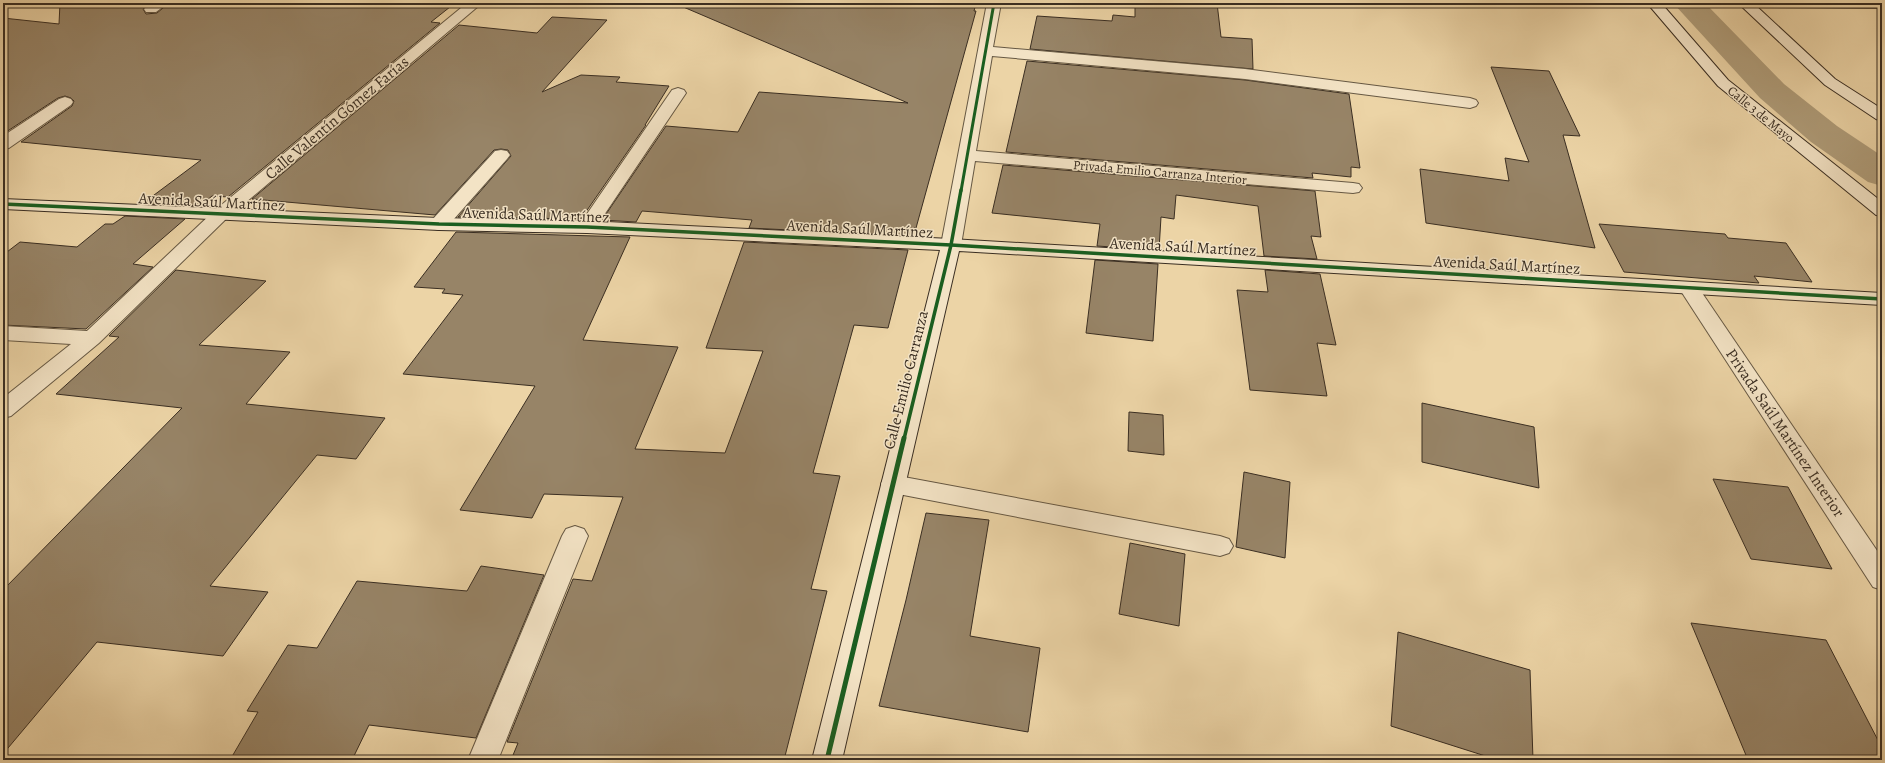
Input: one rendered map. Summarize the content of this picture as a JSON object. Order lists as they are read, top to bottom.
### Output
{
  "streets": {
    "street": [
      "Calle 3 de Mayo",
      "Calle Valentín Gómez Farías",
      "Privada Emilio Carranza Interior",
      "Avenida Saúl Martínez",
      "Calle Emilio Carranza",
      "Privada Saúl Martínez Interior"
    ]
  },
  "crossings": [
    ["Calle Valentín Gómez Farías", "Avenida Saúl Martínez"],
    ["Privada Emilio Carranza Interior", "Calle Emilio Carranza"],
    ["Avenida Saúl Martínez", "Calle Emilio Carranza"],
    ["Avenida Saúl Martínez", "Privada Saúl Martínez Interior"]
  ]
}
